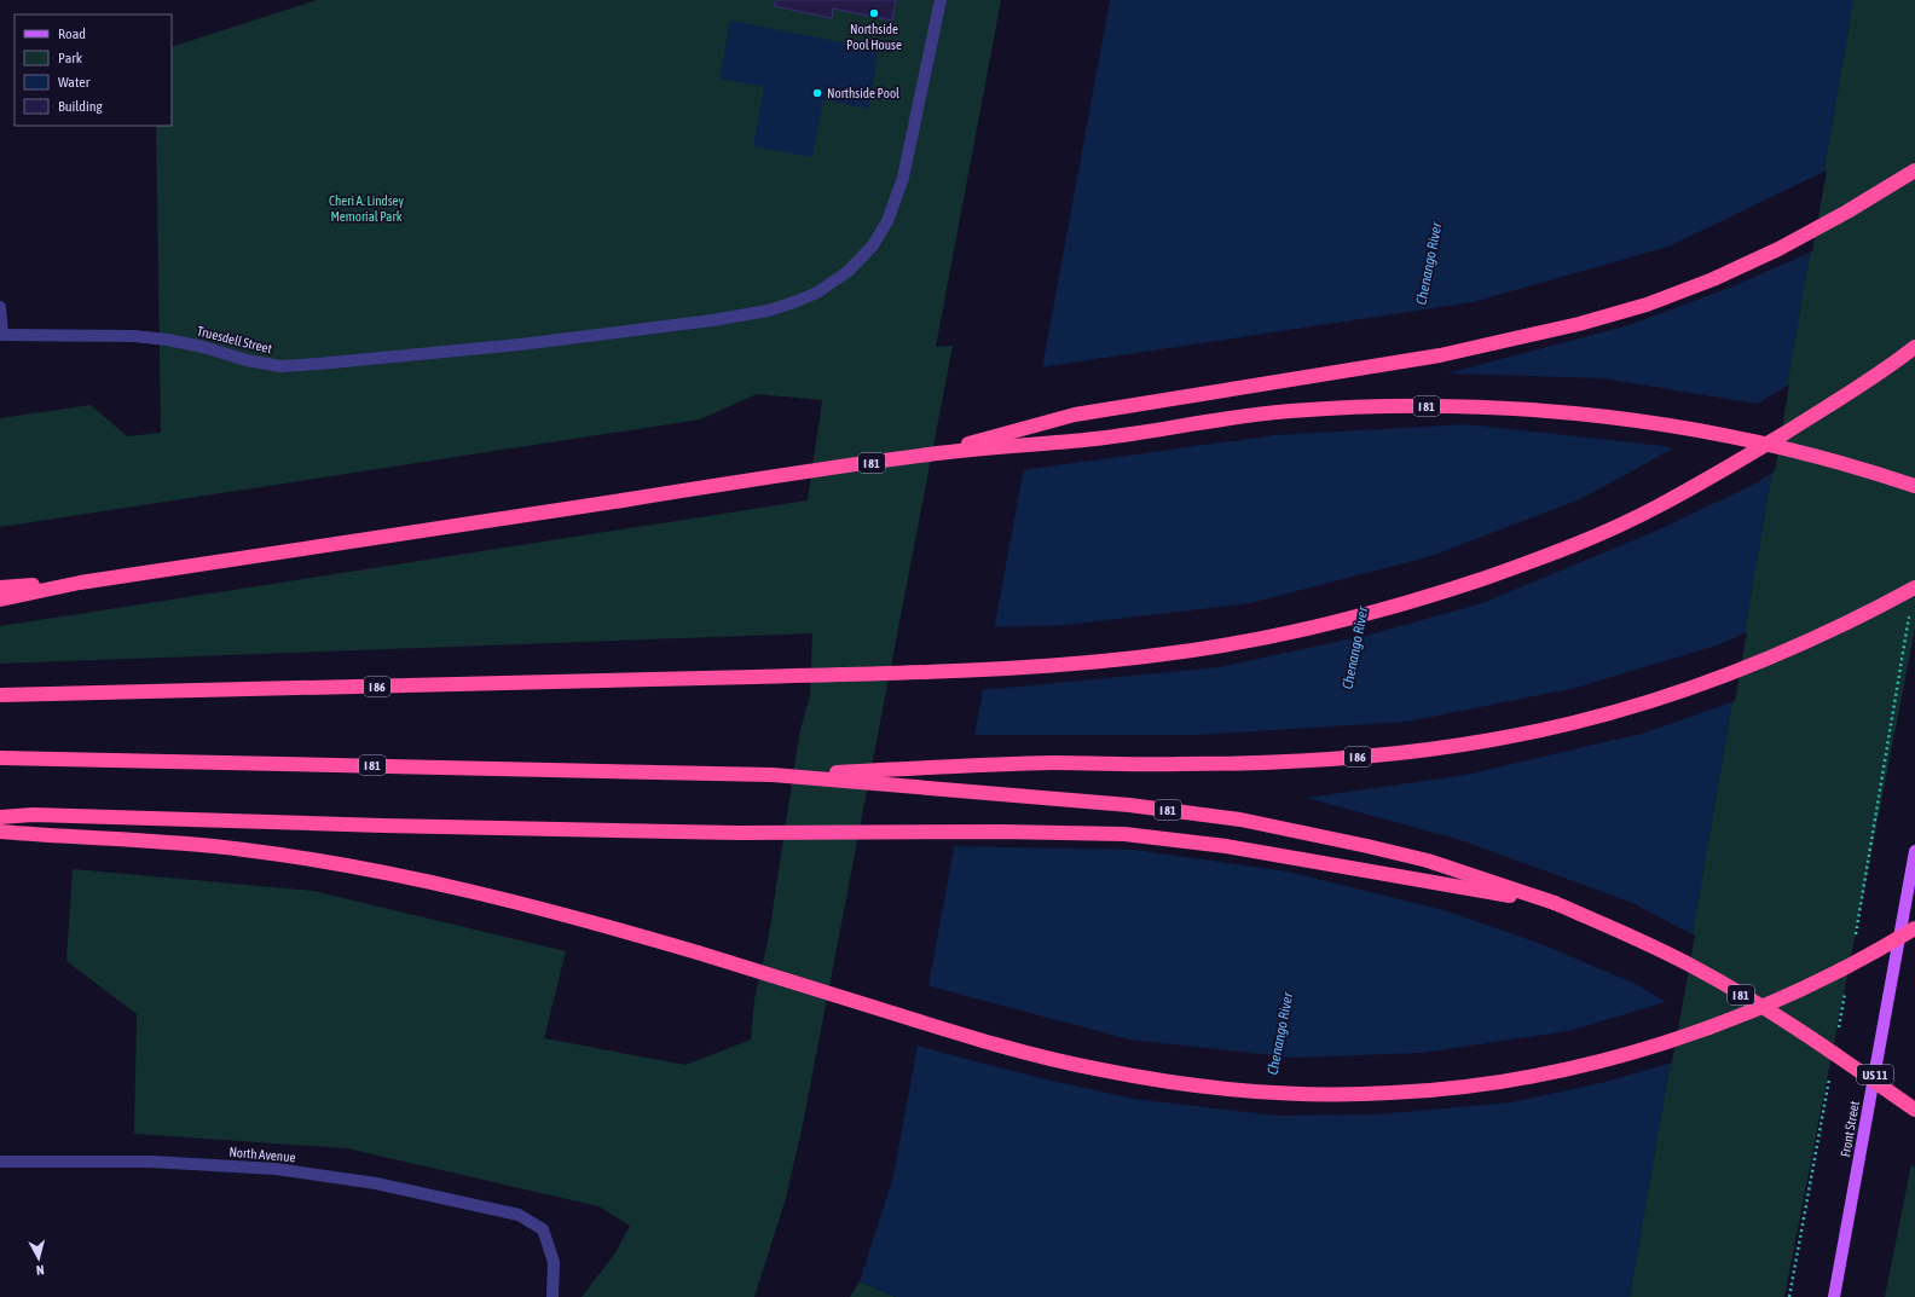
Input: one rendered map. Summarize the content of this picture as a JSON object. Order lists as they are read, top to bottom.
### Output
{
  "streets": {
    "highway": ["I 81", "I 86"],
    "main road": ["US 11", "Front Street"],
    "street": ["Truesdell Street", "North Avenue"]
  },
  "crossings": [
    ["I 81", "I 86"]
  ],
  "water": ["Chenango River"],
  "parks": ["Cheri A. Lindsey Memorial Park"],
  "places": ["Northside Pool House", "Northside Pool"],
  "legend": [
    "Road",
    "Park",
    "Water",
    "Building"
  ],
  "north": "bottom"
}
